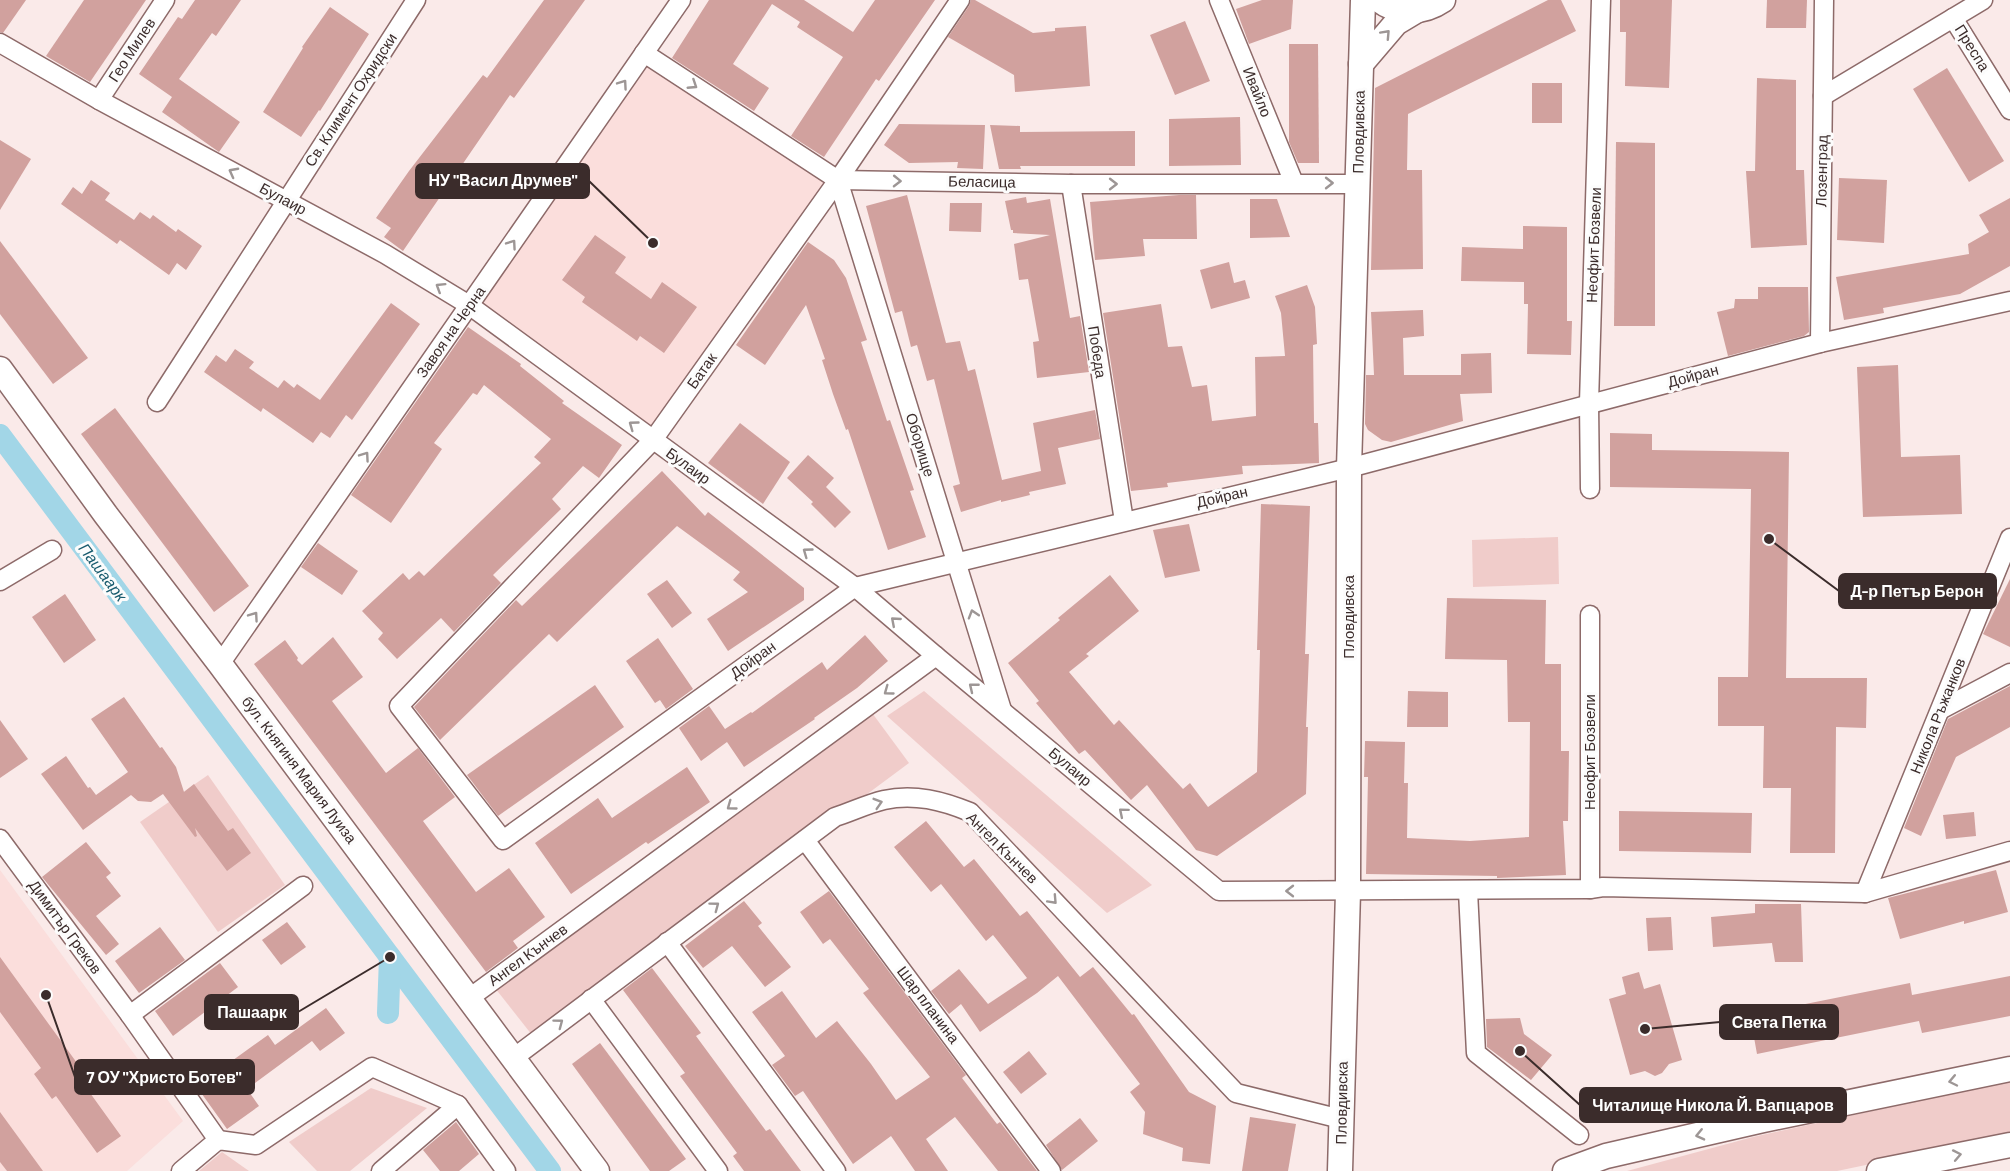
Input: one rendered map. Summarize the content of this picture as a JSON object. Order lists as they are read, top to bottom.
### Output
{
  "streets": {
    "street": [
      "Преспа",
      "Гео Милев",
      "Ивайло",
      "Св. Климент Охридски",
      "Пловдивска",
      "Лозенград",
      "Беласица",
      "Булаир",
      "Неофит Бозвели",
      "Завоя на Черна",
      "Победа",
      "Батак",
      "Дойран",
      "Оборище",
      "Никола Ръжанков",
      "бул. Княгиня Мария Луиза",
      "Ангел Кънчев",
      "Димитър Греков",
      "Шар планина"
    ]
  },
  "crossings": [
    ["Гео Милев", "Булаир"],
    ["Ивайло", "Беласица"],
    ["Св. Климент Охридски", "Булаир"],
    ["Пловдивска", "Беласица"],
    ["Пловдивска", "Булаир"],
    ["Пловдивска", "Дойран"],
    ["Пловдивска", "Ангел Кънчев"],
    ["Лозенград", "Дойран"],
    ["Беласица", "Победа"],
    ["Беласица", "Батак"],
    ["Беласица", "Оборище"],
    ["Булаир", "Неофит Бозвели"],
    ["Булаир", "Завоя на Черна"],
    ["Булаир", "Батак"],
    ["Булаир", "Дойран"],
    ["Булаир", "Оборище"],
    ["Булаир", "Никола Ръжанков"],
    ["Булаир", "Ангел Кънчев"],
    ["Неофит Бозвели", "Дойран"],
    ["Завоя на Черна", "бул. Княгиня Мария Луиза"],
    ["Победа", "Дойран"],
    ["Батак", "Дойран"],
    ["Батак", "Оборище"],
    ["Дойран", "Оборище"],
    ["бул. Княгиня Мария Луиза", "Ангел Кънчев"],
    ["Ангел Кънчев", "Шар планина"]
  ],
  "one_way": ["Беласица", "Булаир", "Завоя на Черна"],
  "water": ["Пашаарк"],
  "places": [
    "НУ \"Васил Друмев\"",
    "Д-р Петър Берон",
    "Пашаарк",
    "7 ОУ \"Христо Ботев\"",
    "Света Петка",
    "Читалище Никола Й. Вапцаров"
  ]
}
